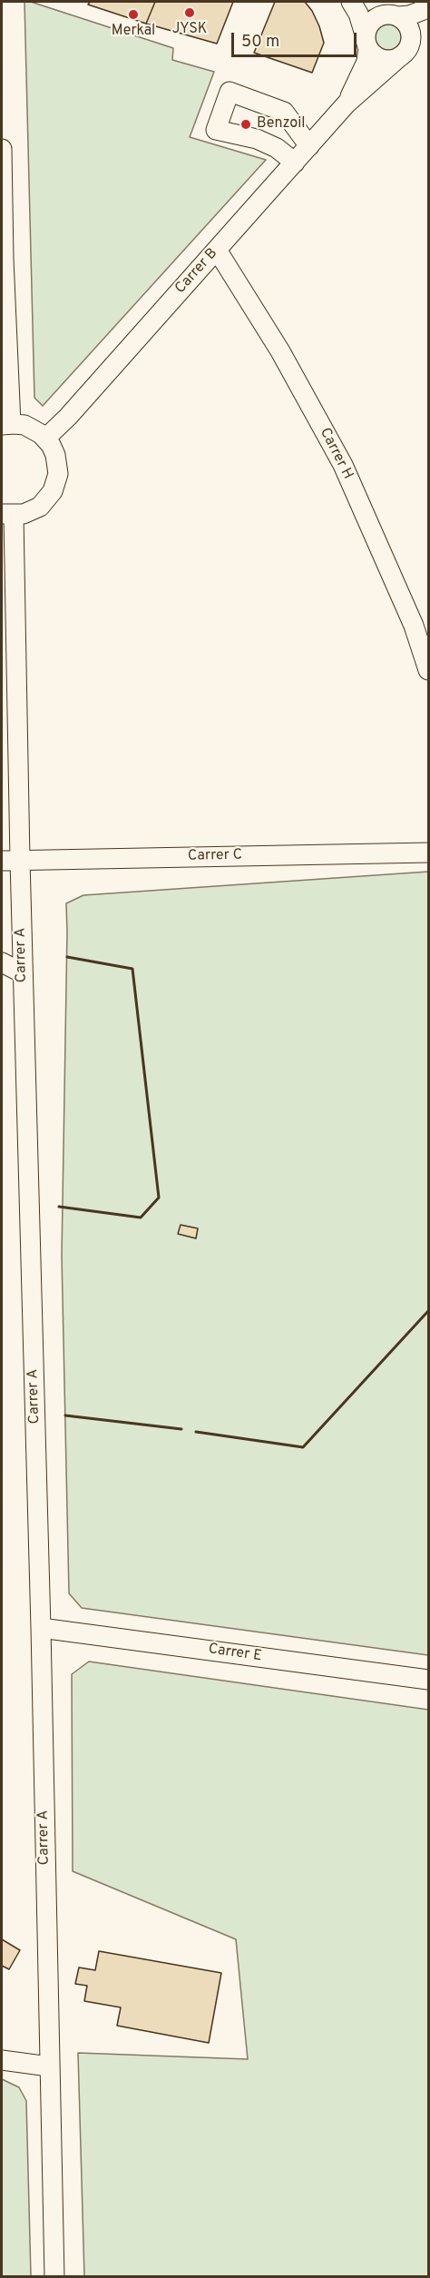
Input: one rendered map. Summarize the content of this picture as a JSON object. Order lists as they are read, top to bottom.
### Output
{
  "streets": {
    "street": [
      "Carrer B",
      "Carrer H",
      "Carrer C",
      "Carrer A",
      "Carrer E"
    ]
  },
  "crossings": [
    ["Carrer B", "Carrer H"],
    ["Carrer C", "Carrer A"],
    ["Carrer A", "Carrer E"]
  ],
  "places": ["JYSK", "Merkal", "Benzoil"],
  "scale_bar": "50 m"
}
